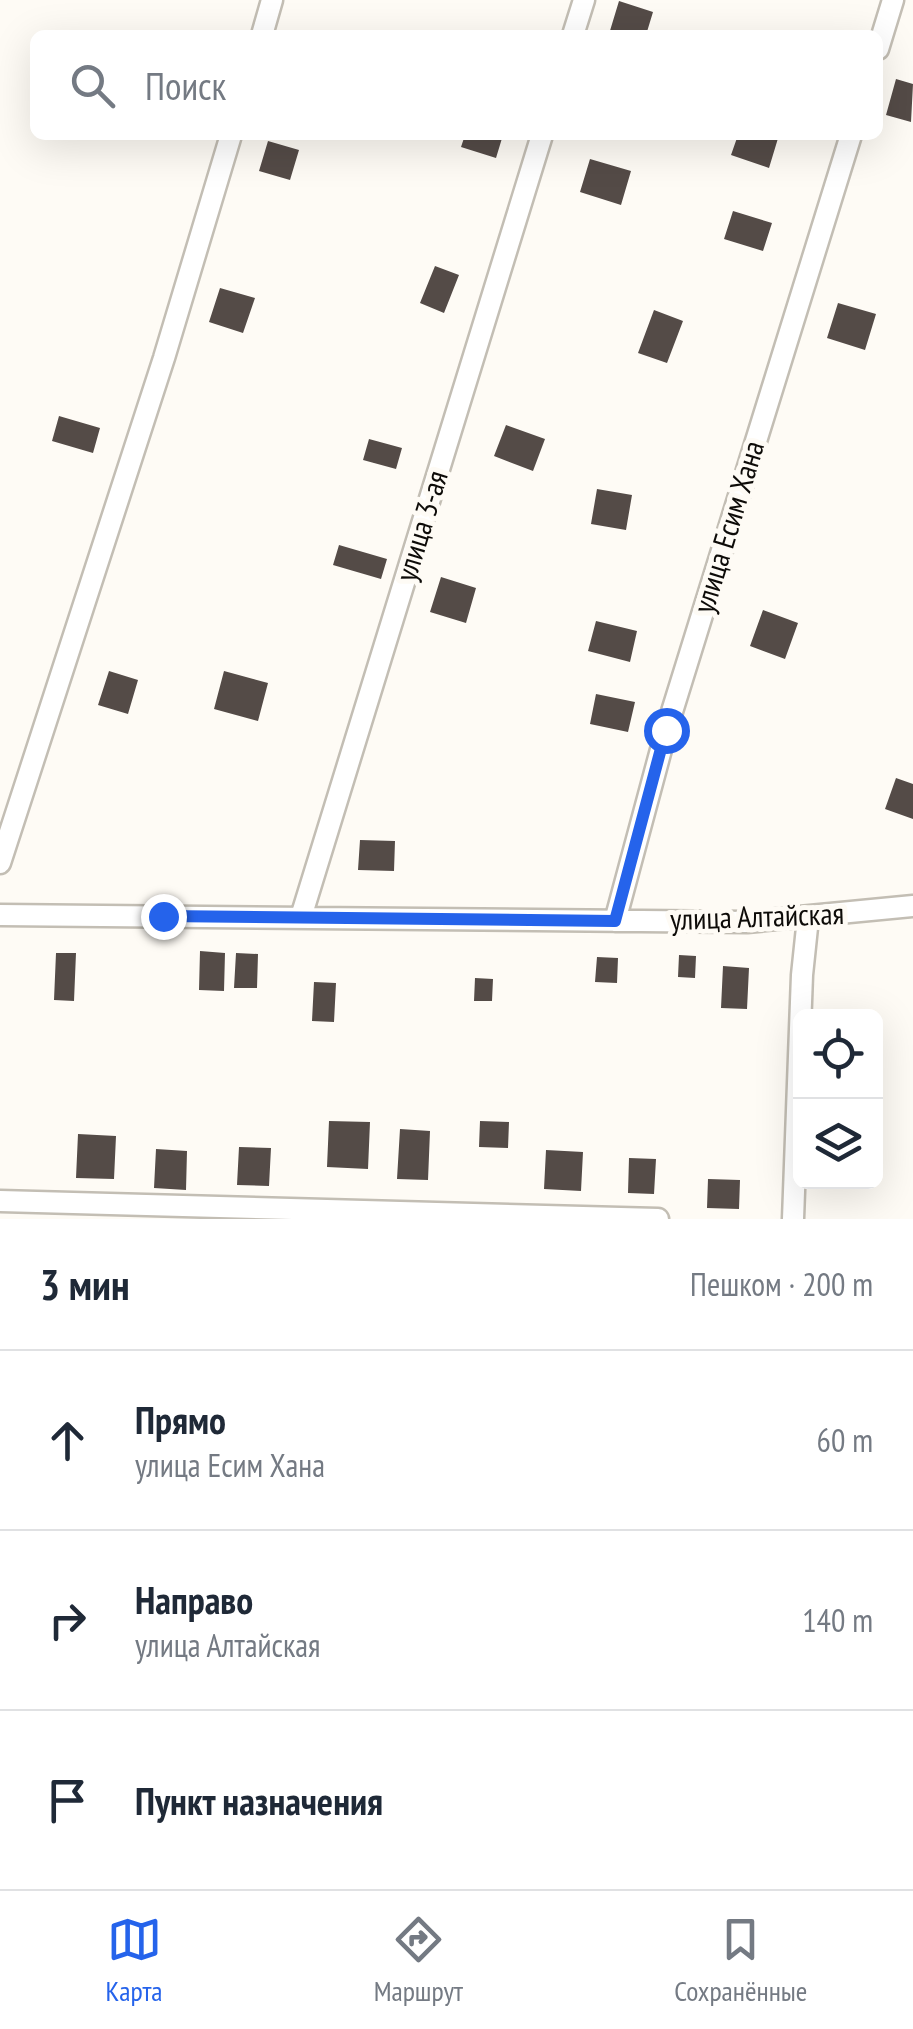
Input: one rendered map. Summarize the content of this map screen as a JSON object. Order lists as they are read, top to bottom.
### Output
{
  "streets": {
    "street": ["улица 3-ая", "улица Есим Хана", "улица Алтайская"]
  },
  "crossings": [
    ["улица 3-ая", "улица Алтайская"],
    ["улица Есим Хана", "улица Алтайская"]
  ],
  "page": {
    "search": "Поиск",
    "heading": ["3 мин", "Пешком · 200 m"],
    "list": [
      ["Прямо", "улица Есим Хана", "60 m"],
      ["Направо", "улица Алтайская", "140 m"],
      "Пункт назначения"
    ],
    "nav": ["Карта", "Маршрут", "Сохранённые"]
  }
}
